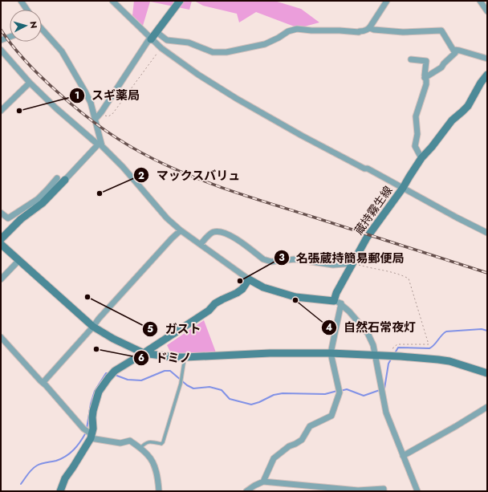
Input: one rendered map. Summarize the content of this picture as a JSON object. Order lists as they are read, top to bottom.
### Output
{
  "streets": {
    "street": ["蔵持霧生線"]
  },
  "places": [
    "スギ薬局",
    "マックスバリュ",
    "名張蔵持簡易郵便局",
    "ガスト",
    "自然石常夜灯",
    "ドミノ"
  ],
  "north": "right"
}
